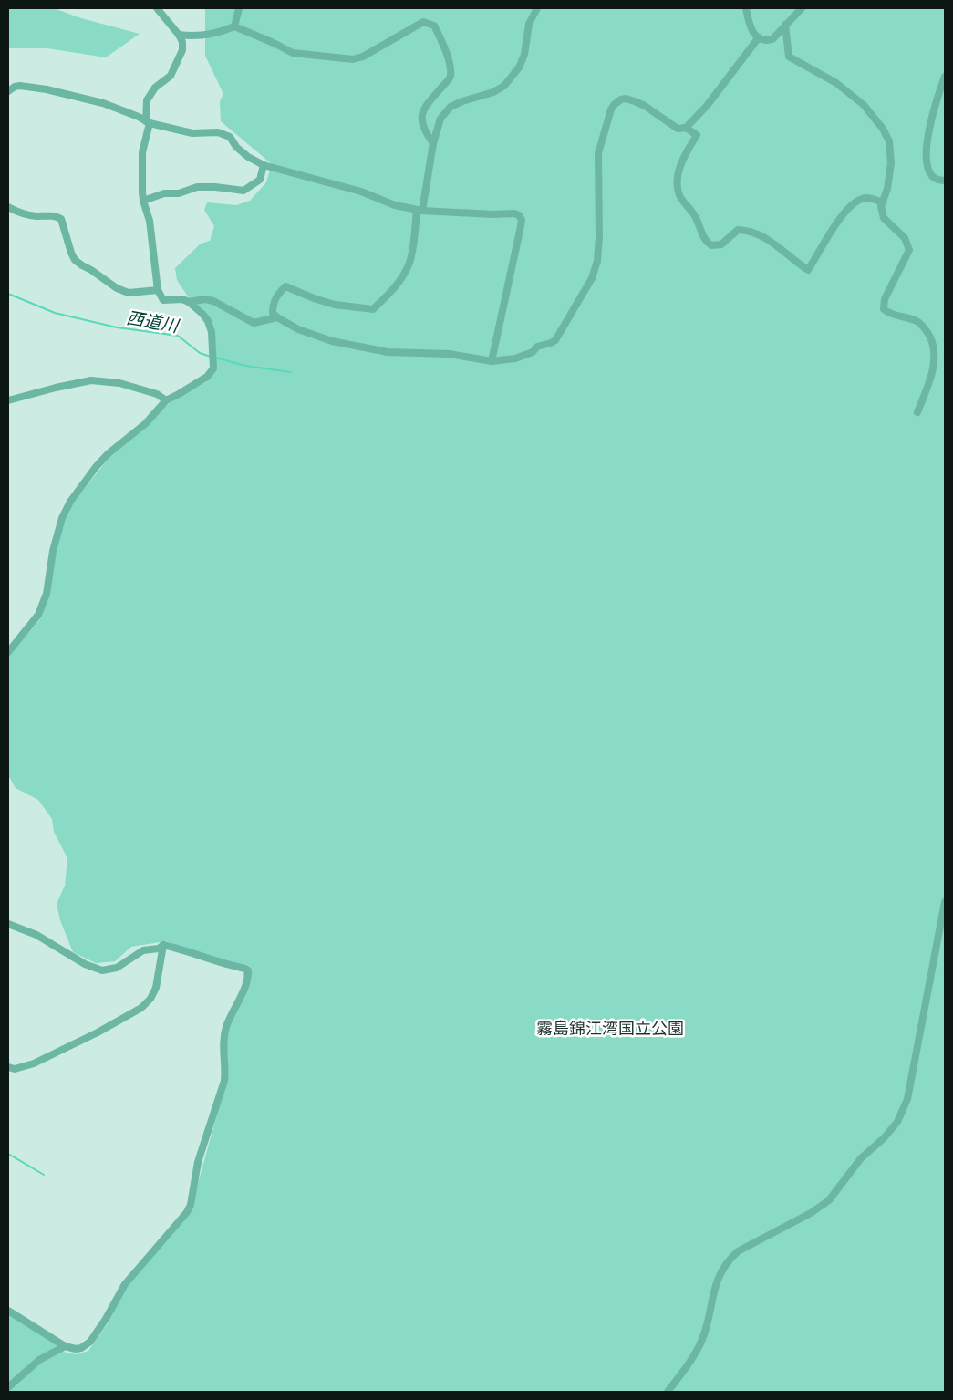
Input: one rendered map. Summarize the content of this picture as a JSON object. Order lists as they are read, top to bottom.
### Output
{
  "water": ["西道川"],
  "parks": ["霧島錦江湾国立公園"]
}
